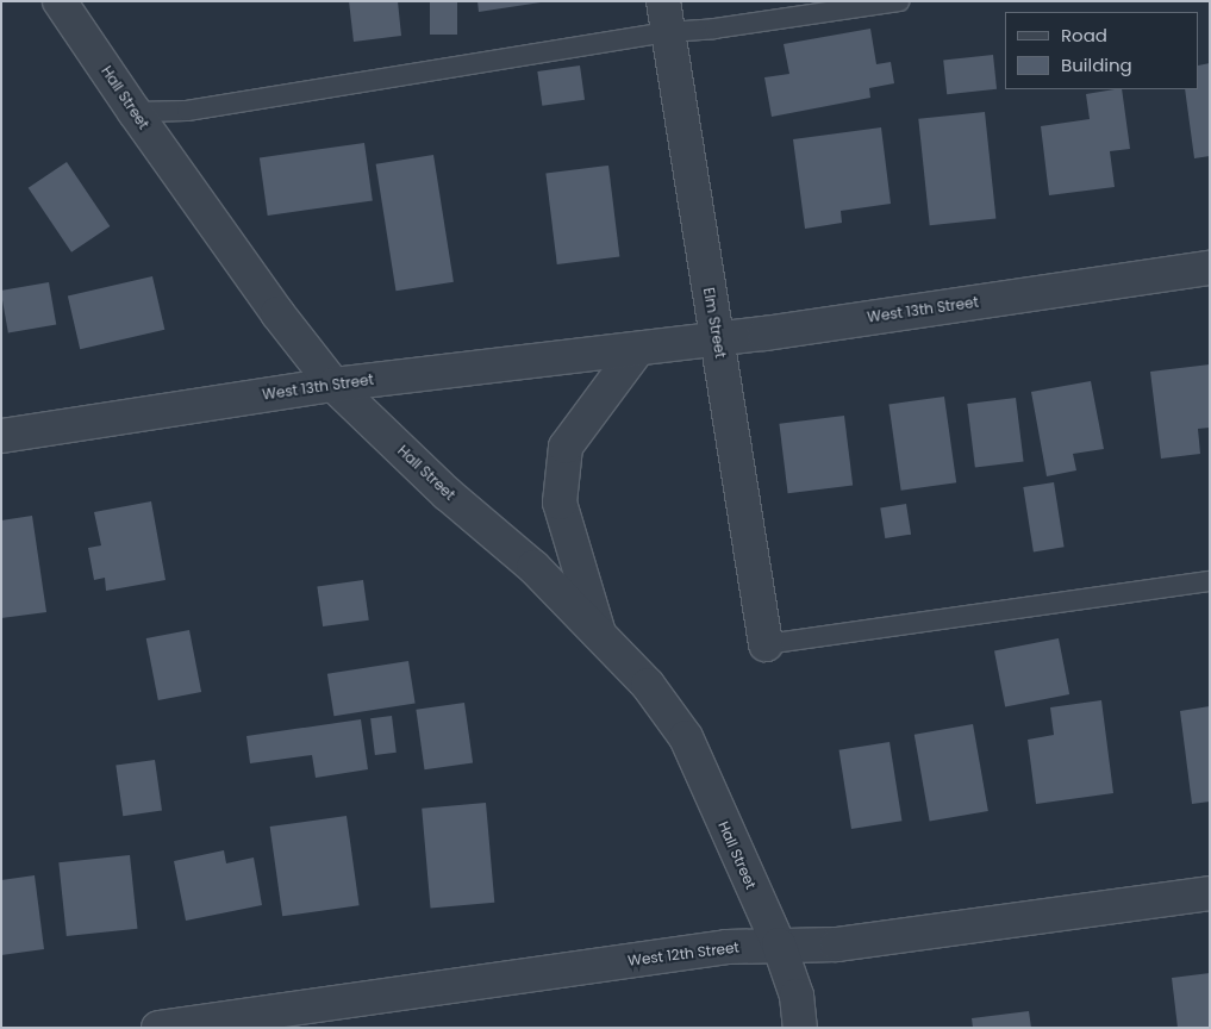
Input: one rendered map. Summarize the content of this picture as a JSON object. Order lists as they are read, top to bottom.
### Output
{
  "streets": {
    "street": [
      "Hall Street",
      "West 13th Street",
      "Elm Street",
      "West 12th Street"
    ]
  },
  "crossings": [
    ["Hall Street", "West 13th Street"],
    ["Hall Street", "West 12th Street"],
    ["West 13th Street", "Elm Street"]
  ],
  "legend": ["Road", "Building"]
}
